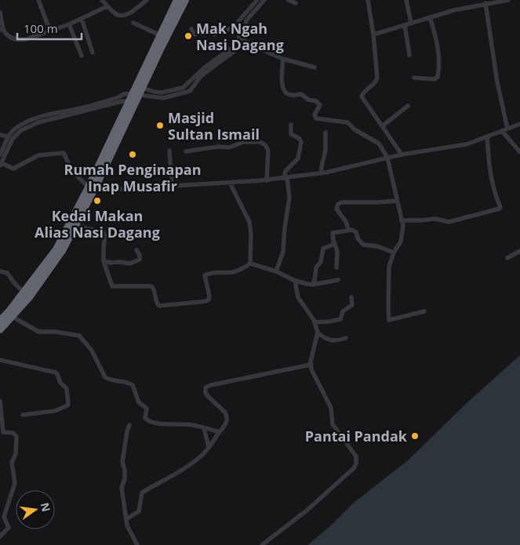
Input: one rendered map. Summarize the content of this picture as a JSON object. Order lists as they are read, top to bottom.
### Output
{
  "places": [
    "Mak Ngah Nasi Dagang",
    "Masjid Sultan Ismail",
    "Rumah Penginapan Inap Musafir",
    "Kedai Makan Alias Nasi Dagang",
    "Pantai Pandak"
  ],
  "scale_bar": "100 m",
  "north": "right"
}
